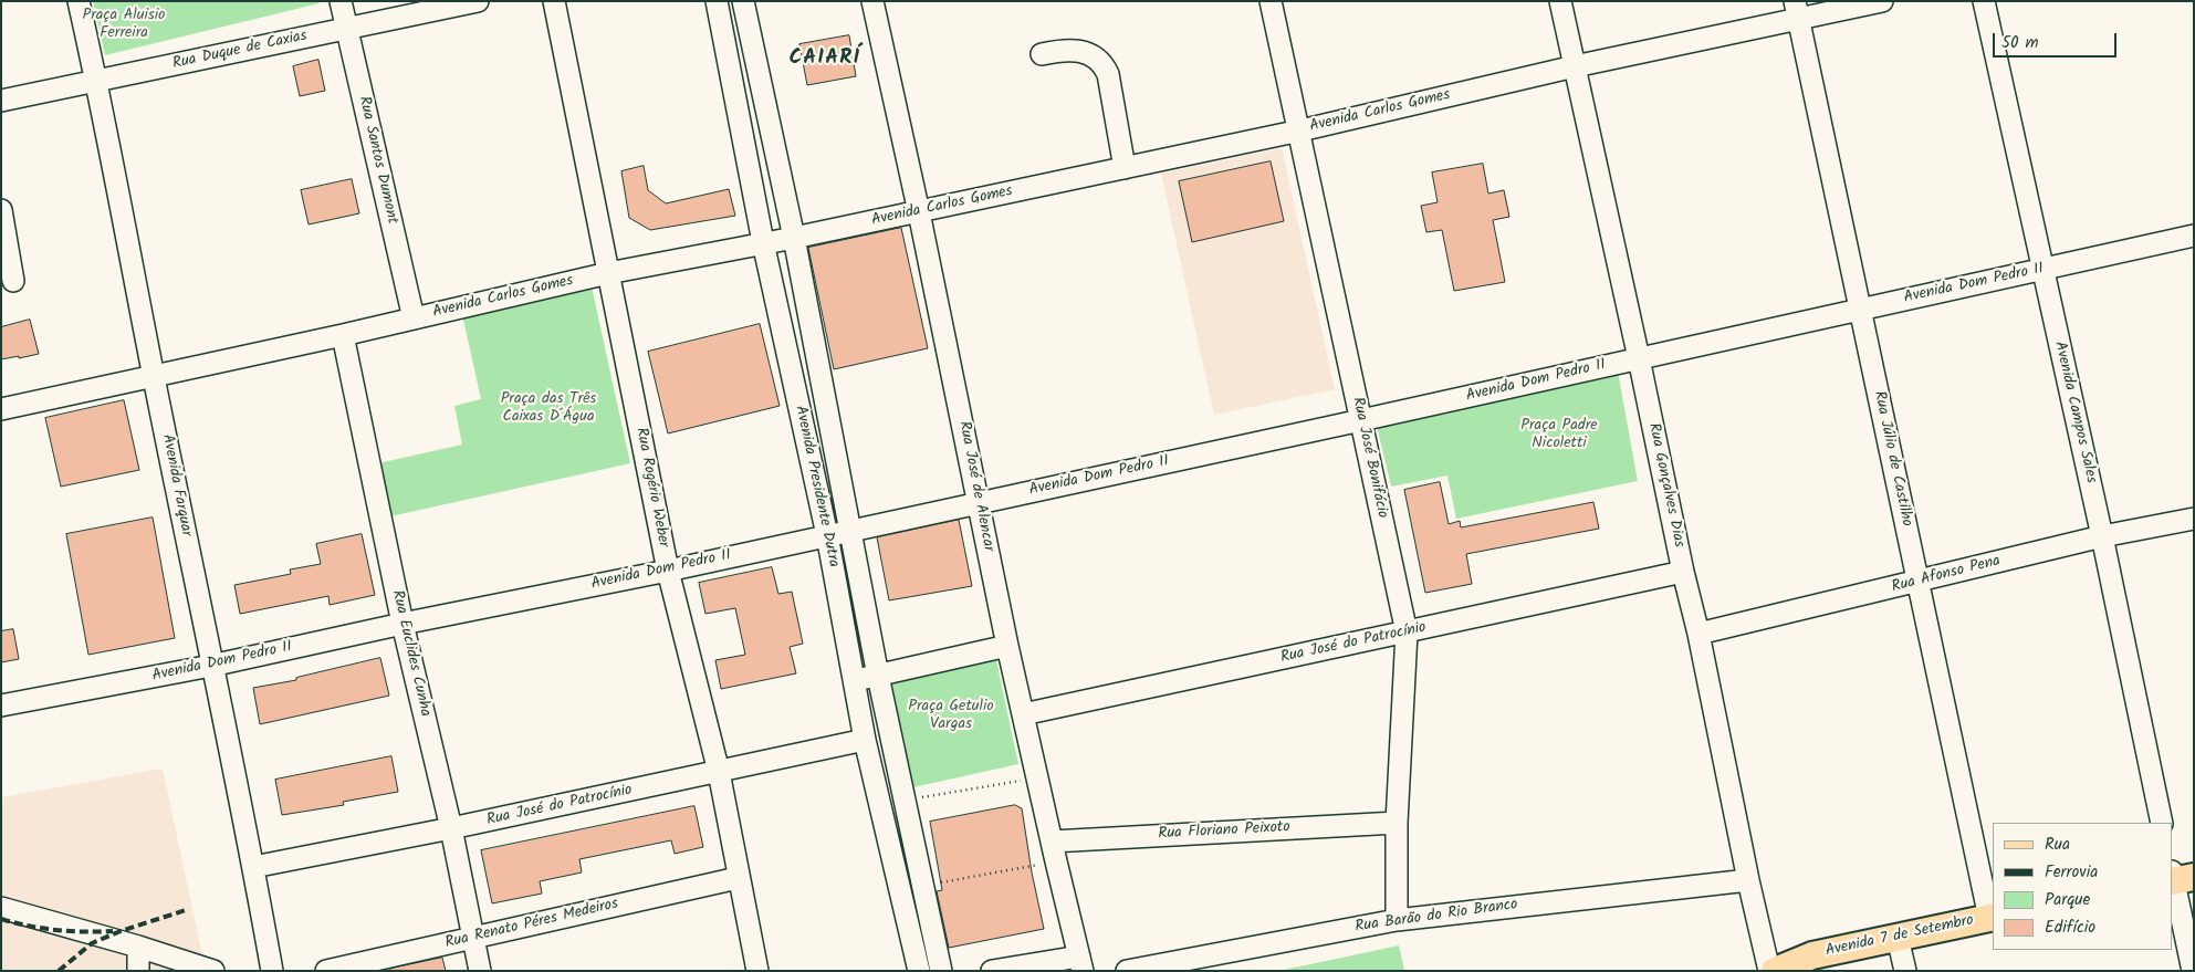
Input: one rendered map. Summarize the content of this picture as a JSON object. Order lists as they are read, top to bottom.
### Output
{
  "streets": {
    "main road": ["Avenida 7 de Setembro"],
    "street": [
      "Rua Duque de Caxias",
      "Avenida Carlos Gomes",
      "Rua Santos Dumont",
      "Avenida Dom Pedro II",
      "Avenida Campos Sales",
      "Rua José Bonifácio",
      "Rua Júlio de Castilho",
      "Avenida Farquar",
      "Rua Gonçalves Dias",
      "Avenida Presidente Dutra",
      "Rua José de Alencar",
      "Rua Rogério Weber",
      "Rua Afonso Pena",
      "Rua José do Patrocínio",
      "Rua Euclides Cunha",
      "Rua Floriano Peixoto",
      "Rua Barão do Rio Branco",
      "Rua Renato Péres Medeiros"
    ]
  },
  "crossings": [
    ["Rua Duque de Caxias", "Rua Santos Dumont"],
    ["Rua Duque de Caxias", "Avenida Farquar"],
    ["Avenida Carlos Gomes", "Rua Santos Dumont"],
    ["Avenida Carlos Gomes", "Rua José Bonifácio"],
    ["Avenida Carlos Gomes", "Rua Júlio de Castilho"],
    ["Avenida Carlos Gomes", "Avenida Farquar"],
    ["Avenida Carlos Gomes", "Rua Gonçalves Dias"],
    ["Avenida Carlos Gomes", "Avenida Presidente Dutra"],
    ["Avenida Carlos Gomes", "Rua José de Alencar"],
    ["Avenida Carlos Gomes", "Rua Rogério Weber"],
    ["Avenida Carlos Gomes", "Rua Euclides Cunha"],
    ["Avenida Dom Pedro II", "Avenida Campos Sales"],
    ["Avenida Dom Pedro II", "Rua José Bonifácio"],
    ["Avenida Dom Pedro II", "Rua Júlio de Castilho"],
    ["Avenida Dom Pedro II", "Avenida Farquar"],
    ["Avenida Dom Pedro II", "Rua Gonçalves Dias"],
    ["Avenida Dom Pedro II", "Avenida Presidente Dutra"],
    ["Avenida Dom Pedro II", "Rua José de Alencar"],
    ["Avenida Dom Pedro II", "Rua Rogério Weber"],
    ["Avenida Dom Pedro II", "Rua Euclides Cunha"],
    ["Avenida Campos Sales", "Rua Afonso Pena"],
    ["Rua José Bonifácio", "Rua José do Patrocínio"],
    ["Rua José Bonifácio", "Rua Floriano Peixoto"],
    ["Rua José Bonifácio", "Rua Barão do Rio Branco"],
    ["Rua Júlio de Castilho", "Rua Afonso Pena"],
    ["Rua Júlio de Castilho", "Avenida 7 de Setembro"],
    ["Avenida Farquar", "Rua José do Patrocínio"],
    ["Rua Gonçalves Dias", "Rua Afonso Pena"],
    ["Rua Gonçalves Dias", "Rua José do Patrocínio"],
    ["Rua Gonçalves Dias", "Rua Barão do Rio Branco"],
    ["Avenida Presidente Dutra", "Rua José do Patrocínio"],
    ["Rua José de Alencar", "Rua José do Patrocínio"],
    ["Rua José de Alencar", "Rua Floriano Peixoto"],
    ["Rua Rogério Weber", "Rua José do Patrocínio"],
    ["Rua Rogério Weber", "Rua Renato Péres Medeiros"],
    ["Rua José do Patrocínio", "Rua Euclides Cunha"],
    ["Rua Euclides Cunha", "Rua Renato Péres Medeiros"]
  ],
  "districts": ["CAIARÍ"],
  "parks": [
    "Praça Aluisio Ferreira",
    "Praça das Três Caixas D´Água",
    "Praça Padre Nicoletti",
    "Praça Getulio Vargas"
  ],
  "legend": [
    "Rua",
    "Ferrovia",
    "Parque",
    "Edifício"
  ],
  "scale_bar": "50 m"
}
